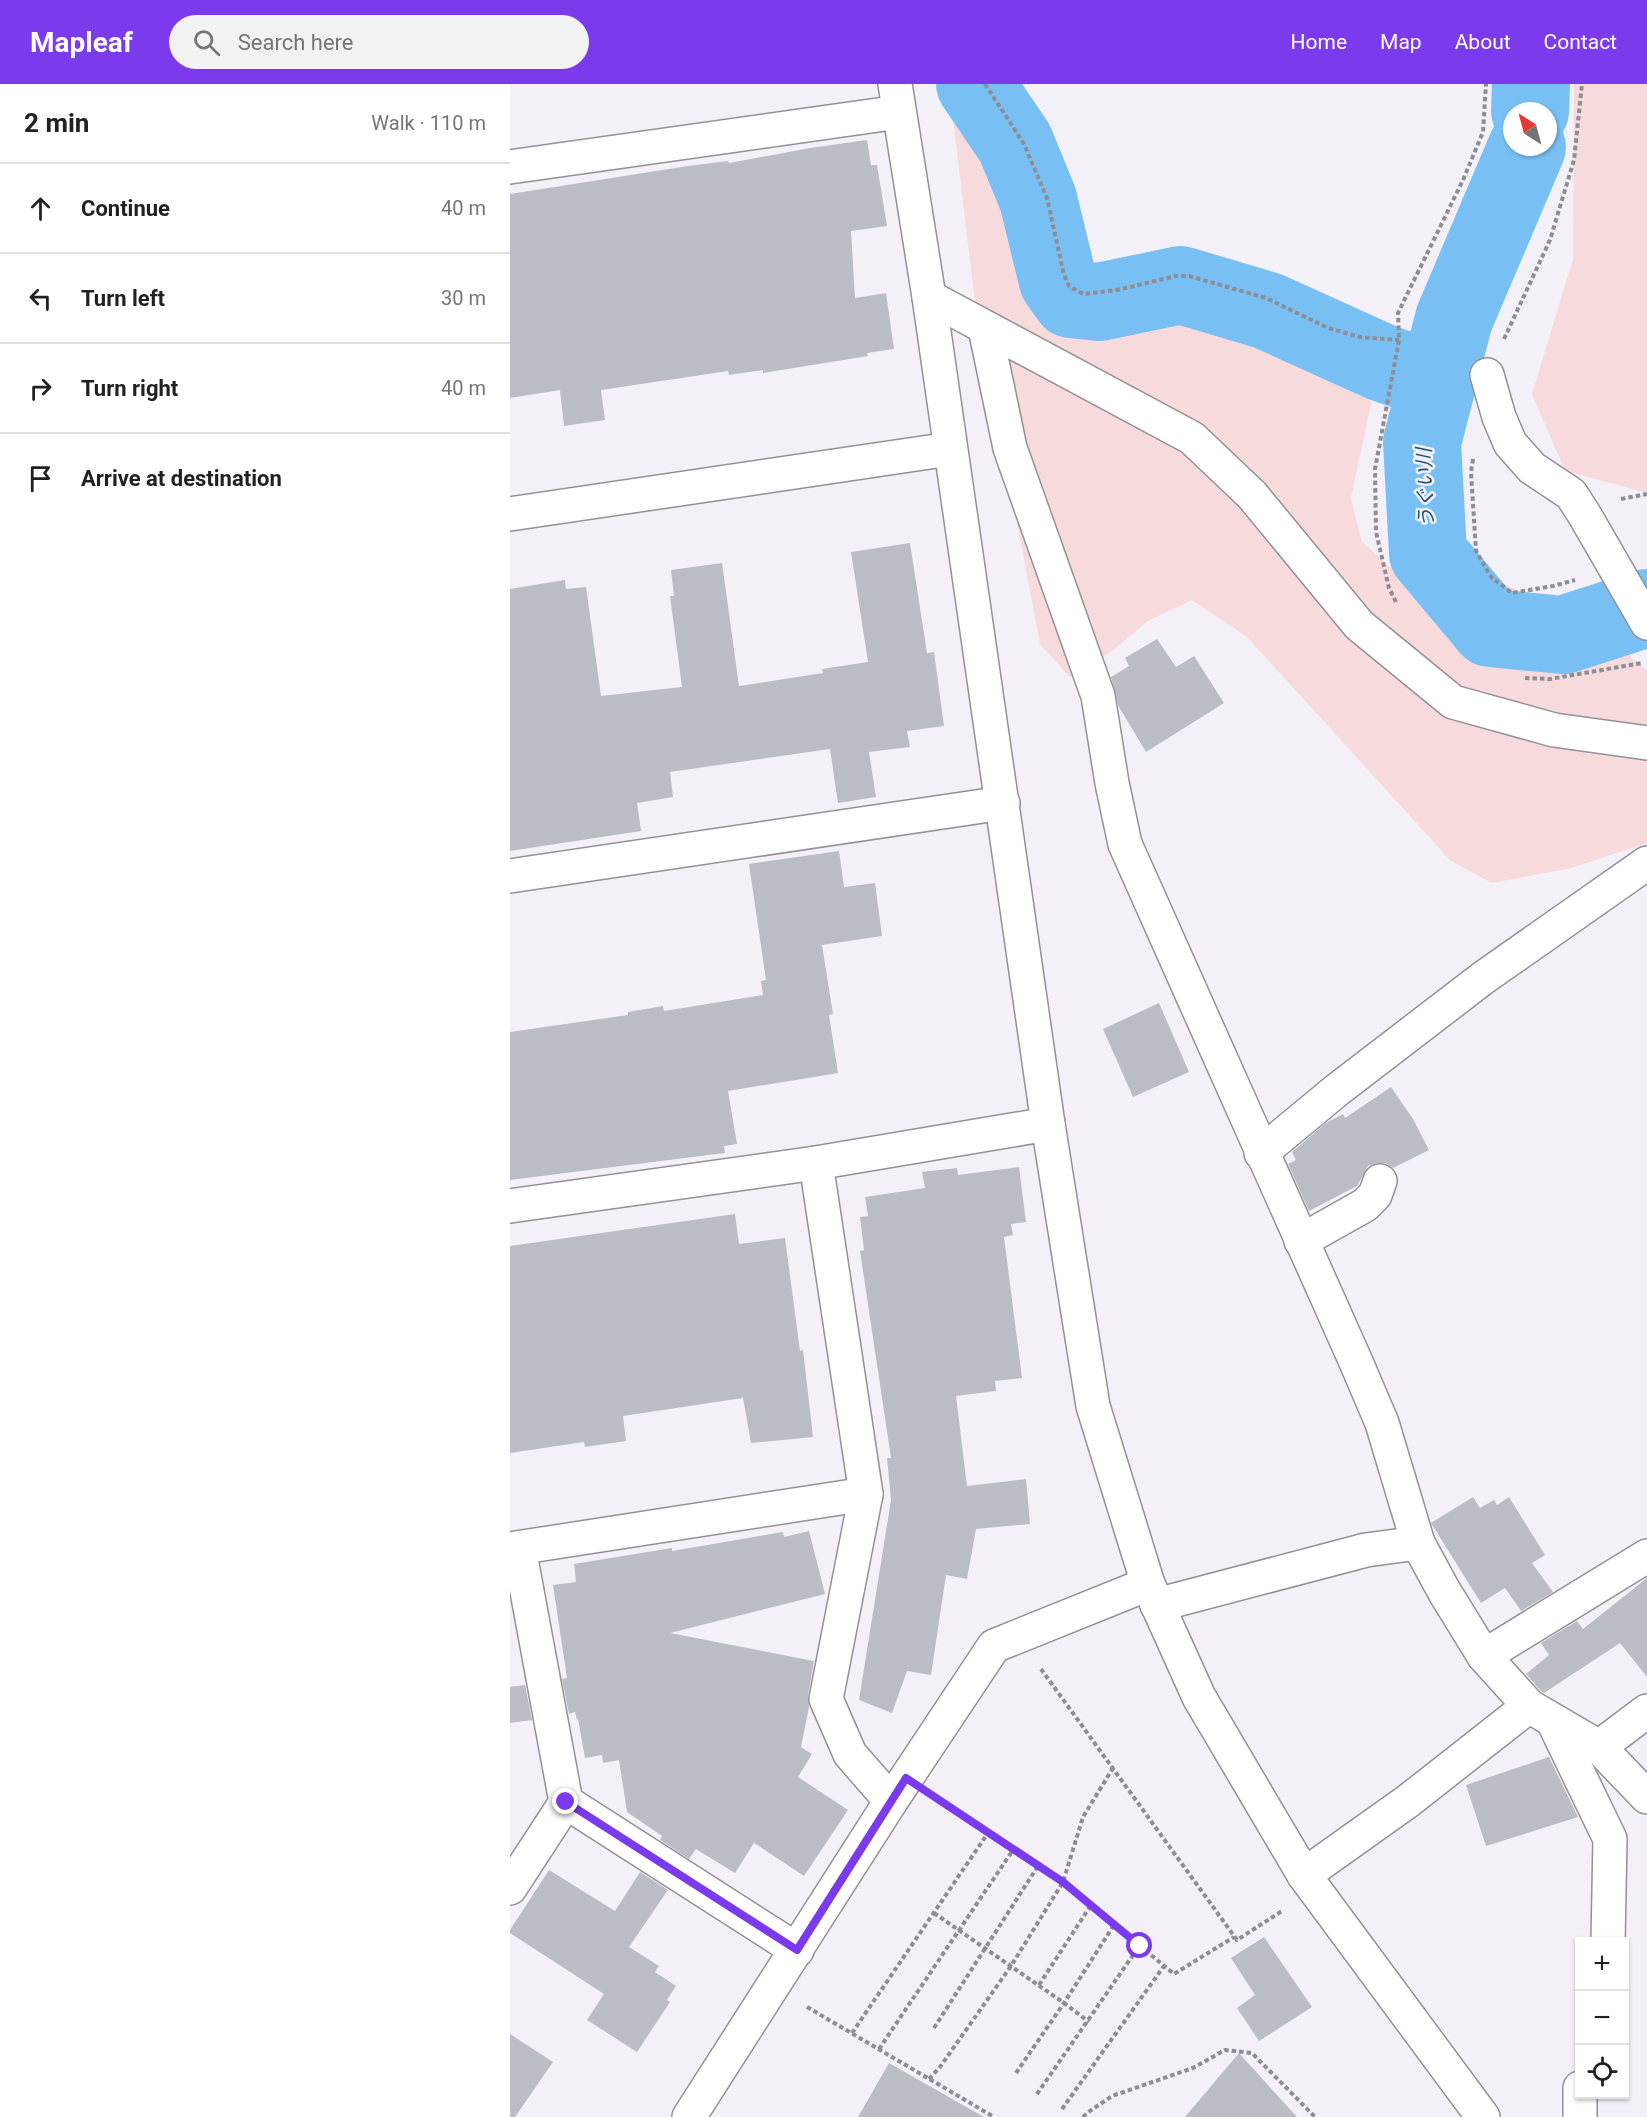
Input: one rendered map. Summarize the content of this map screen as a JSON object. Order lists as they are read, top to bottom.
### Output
{
  "water": ["うぐい川"],
  "north": "top left",
  "page": {
    "header": "Mapleaf",
    "search": "Search here",
    "nav": [
      "Home",
      "Map",
      "About",
      "Contact"
    ],
    "heading": ["2 min", "Walk · 110 m"],
    "list": [
      ["Continue", "40 m"],
      ["Turn left", "30 m"],
      ["Turn right", "40 m"],
      "Arrive at destination"
    ],
    "map_buttons": ["+", "−"]
  }
}
